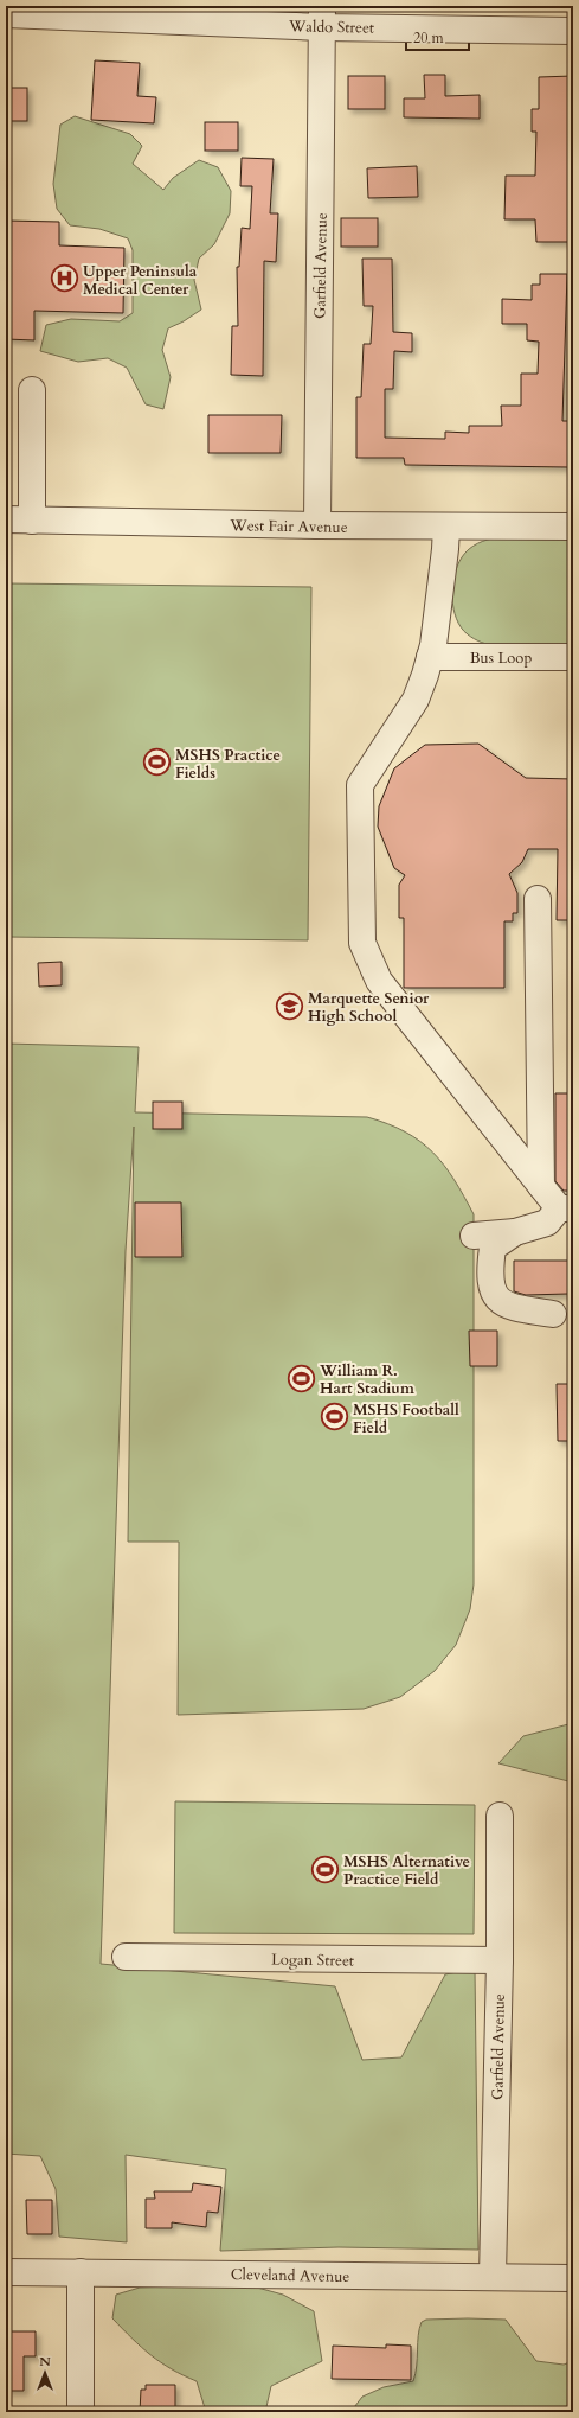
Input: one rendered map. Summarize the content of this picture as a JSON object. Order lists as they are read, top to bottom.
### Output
{
  "streets": {
    "street": [
      "Waldo Street",
      "Garfield Avenue",
      "West Fair Avenue",
      "Bus Loop",
      "Logan Street",
      "Cleveland Avenue"
    ]
  },
  "crossings": [
    ["Waldo Street", "Garfield Avenue"],
    ["Garfield Avenue", "West Fair Avenue"],
    ["Garfield Avenue", "Logan Street"],
    ["Garfield Avenue", "Cleveland Avenue"]
  ],
  "places": {
    "hospital": ["Upper Peninsula Medical Center"],
    "sports": [
      "MSHS Practice Fields",
      "William R. Hart Stadium",
      "MSHS Football Field",
      "MSHS Alternative Practice Field"
    ],
    "school or university": ["Marquette Senior High School"]
  },
  "scale_bar": "20 m",
  "north": "top"
}
